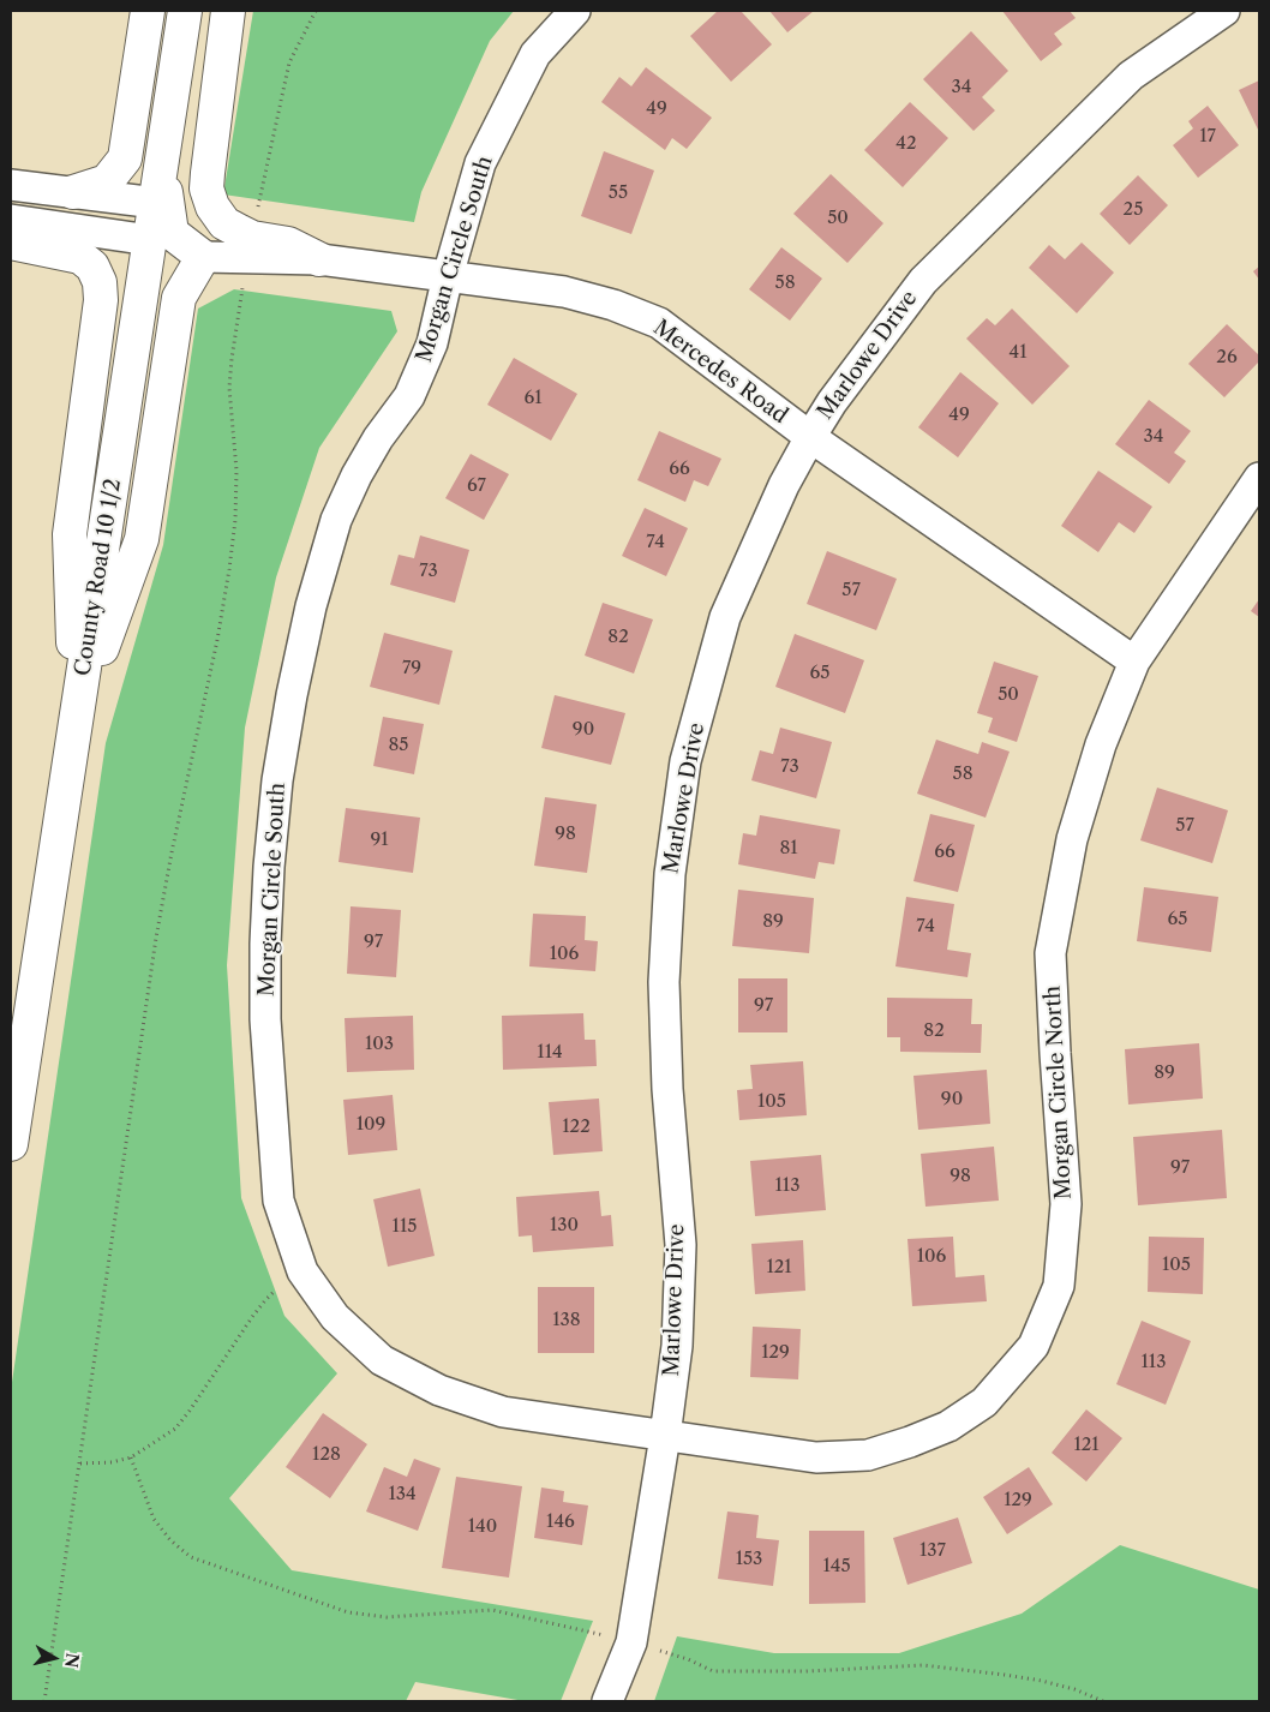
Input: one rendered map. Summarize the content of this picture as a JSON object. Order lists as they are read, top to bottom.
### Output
{
  "streets": {
    "street": [
      "Morgan Circle South",
      "Marlowe Drive",
      "Mercedes Road",
      "County Road 10 1/2",
      "Morgan Circle North"
    ]
  },
  "crossings": [
    ["Morgan Circle South", "Marlowe Drive"],
    ["Morgan Circle South", "Mercedes Road"],
    ["Morgan Circle South", "Morgan Circle North"],
    ["Marlowe Drive", "Mercedes Road"],
    ["Marlowe Drive", "Morgan Circle North"],
    ["Mercedes Road", "Morgan Circle North"]
  ],
  "house_numbers": [
    "34",
    "49",
    "17",
    "42",
    "55",
    "25",
    "50",
    "58",
    "41",
    "26",
    "61",
    "49",
    "34",
    "66",
    "67",
    "74",
    "73",
    "57",
    "82",
    "79",
    "65",
    "50",
    "90",
    "85",
    "73",
    "58",
    "57",
    "98",
    "91",
    "81",
    "66",
    "65",
    "89",
    "74",
    "97",
    "106",
    "97",
    "82",
    "103",
    "114",
    "89",
    "90",
    "105",
    "109",
    "122",
    "97",
    "98",
    "113",
    "130",
    "115",
    "106",
    "105",
    "121",
    "138",
    "129",
    "113",
    "121",
    "128",
    "134",
    "129",
    "146",
    "140",
    "137",
    "153",
    "145"
  ],
  "north": "right"
}
